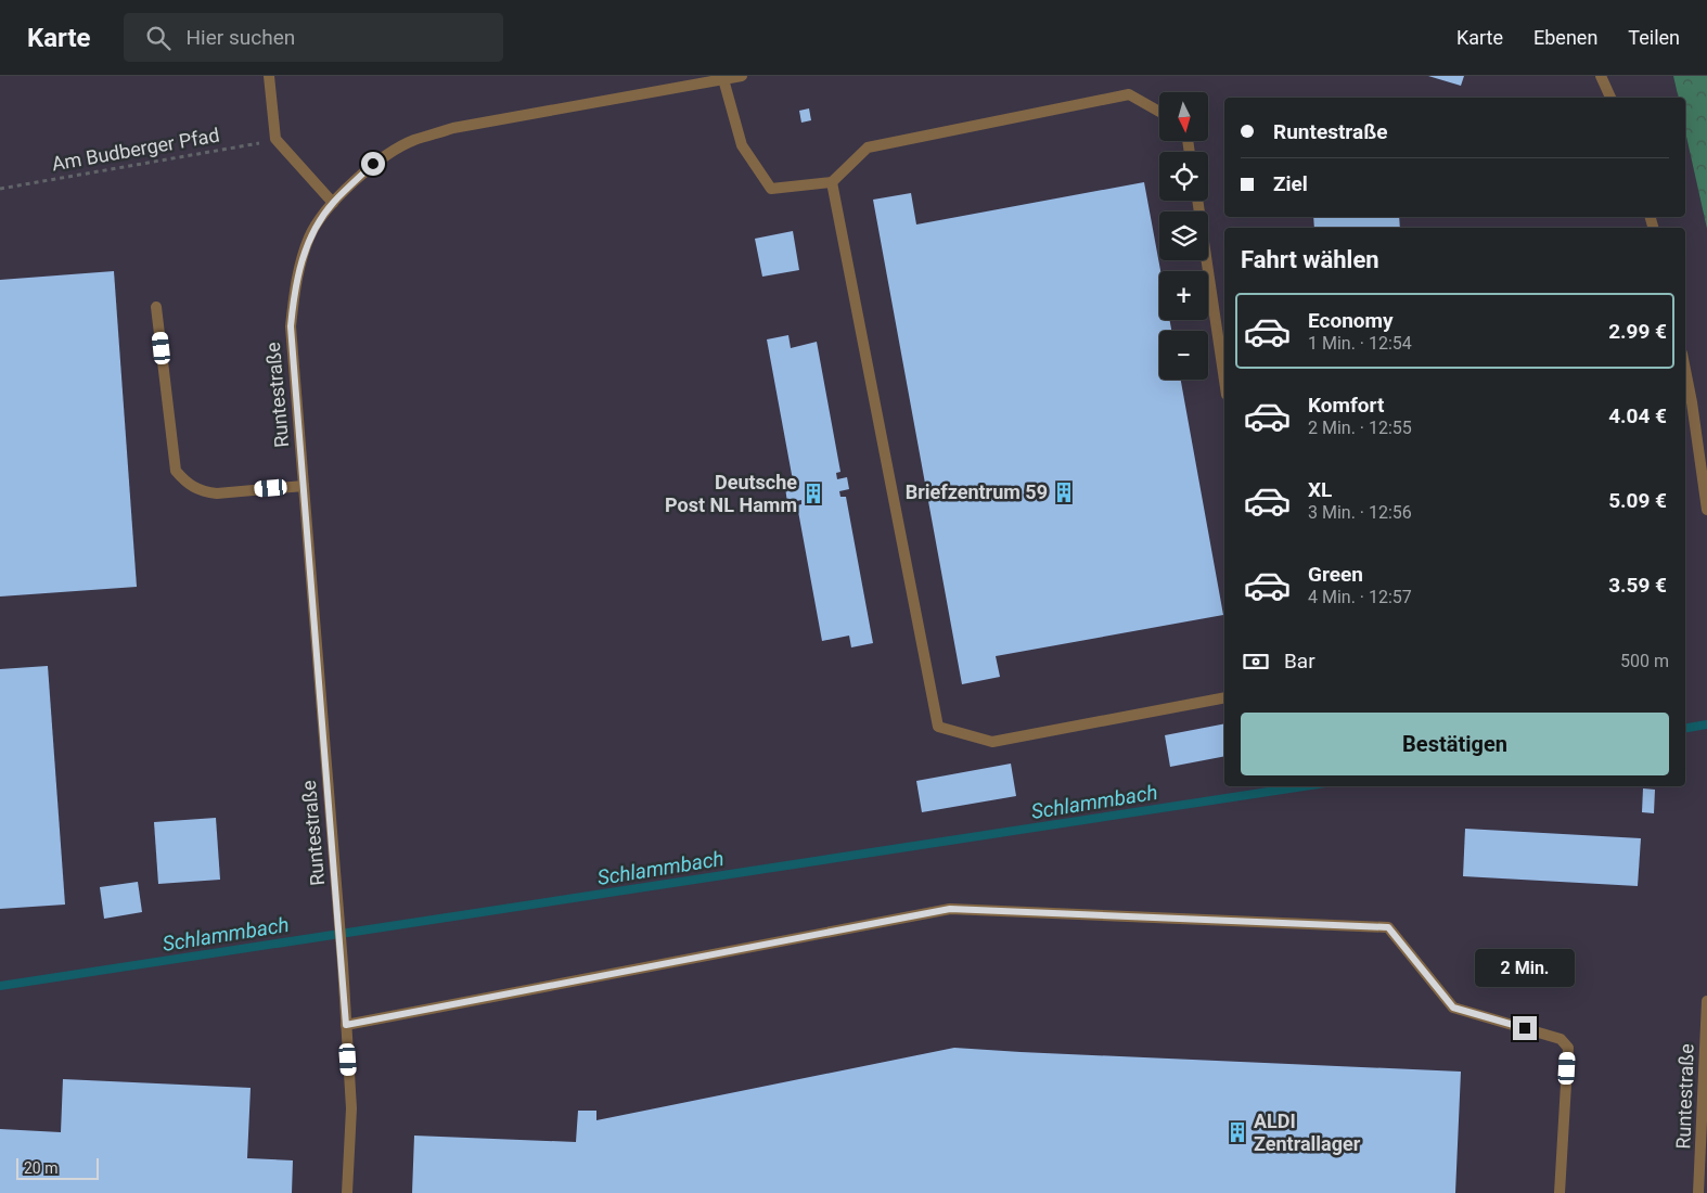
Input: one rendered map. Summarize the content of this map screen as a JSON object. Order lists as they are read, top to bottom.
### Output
{
  "streets": {
    "street": ["Runtestraße"],
    "path": ["Am Budberger Pfad"]
  },
  "water": ["Schlammbach"],
  "places": {
    "building": ["Briefzentrum 59", "Deutsche Post NL Hamm", "ALDI Zentrallager"]
  },
  "scale_bar": "20 m",
  "north": "bottom",
  "page": {
    "header": "Karte",
    "search": "Hier suchen",
    "nav": ["Karte", "Ebenen", "Teilen"],
    "map_buttons": ["+", "−"],
    "banner": ["Runtestraße", "Ziel"],
    "heading": "Fahrt wählen",
    "list": [
      {
        "name": "Economy",
        "note": "1 Min. · 12:54",
        "value": "2.99 €"
      },
      {
        "name": "Komfort",
        "note": "2 Min. · 12:55",
        "value": "4.04 €"
      },
      {
        "name": "XL",
        "note": "3 Min. · 12:56",
        "value": "5.09 €"
      },
      {
        "name": "Green",
        "note": "4 Min. · 12:57",
        "value": "3.59 €"
      }
    ],
    "pay": ["Bar", "500 m"],
    "buttons": "Bestätigen",
    "bubble": "2 Min.",
    "scale": "20 m"
  }
}
